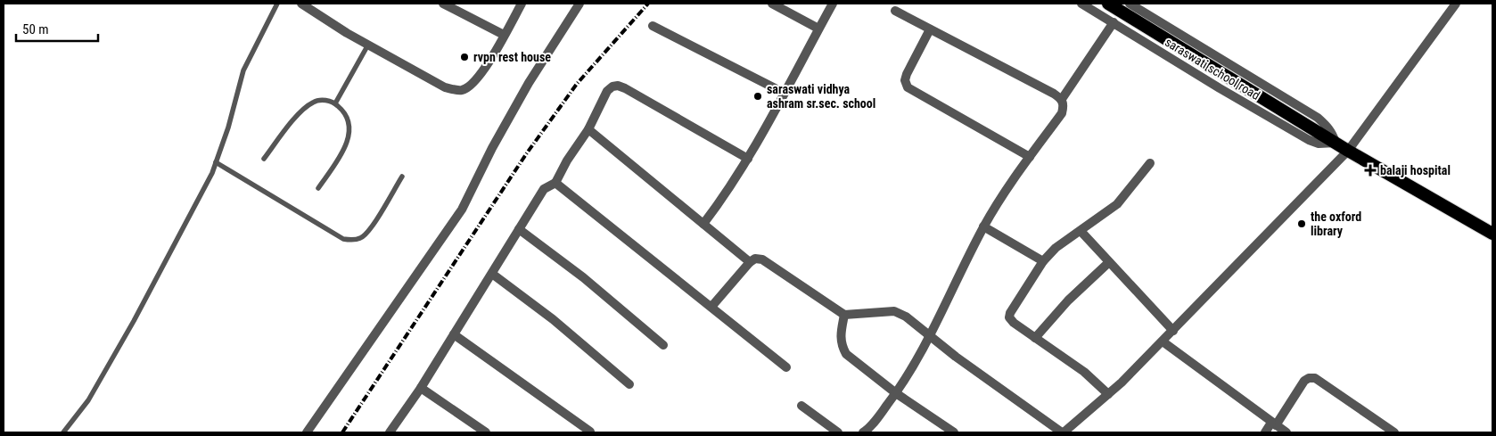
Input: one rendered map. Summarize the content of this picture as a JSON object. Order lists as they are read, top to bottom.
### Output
{
  "streets": {
    "street": ["saraswati school road"]
  },
  "places": {
    "other": ["rvpn rest house", "saraswati vidhya ashram sr.sec. school", "the oxford library"],
    "health": ["balaji hospital"]
  },
  "scale_bar": "50 m"
}
